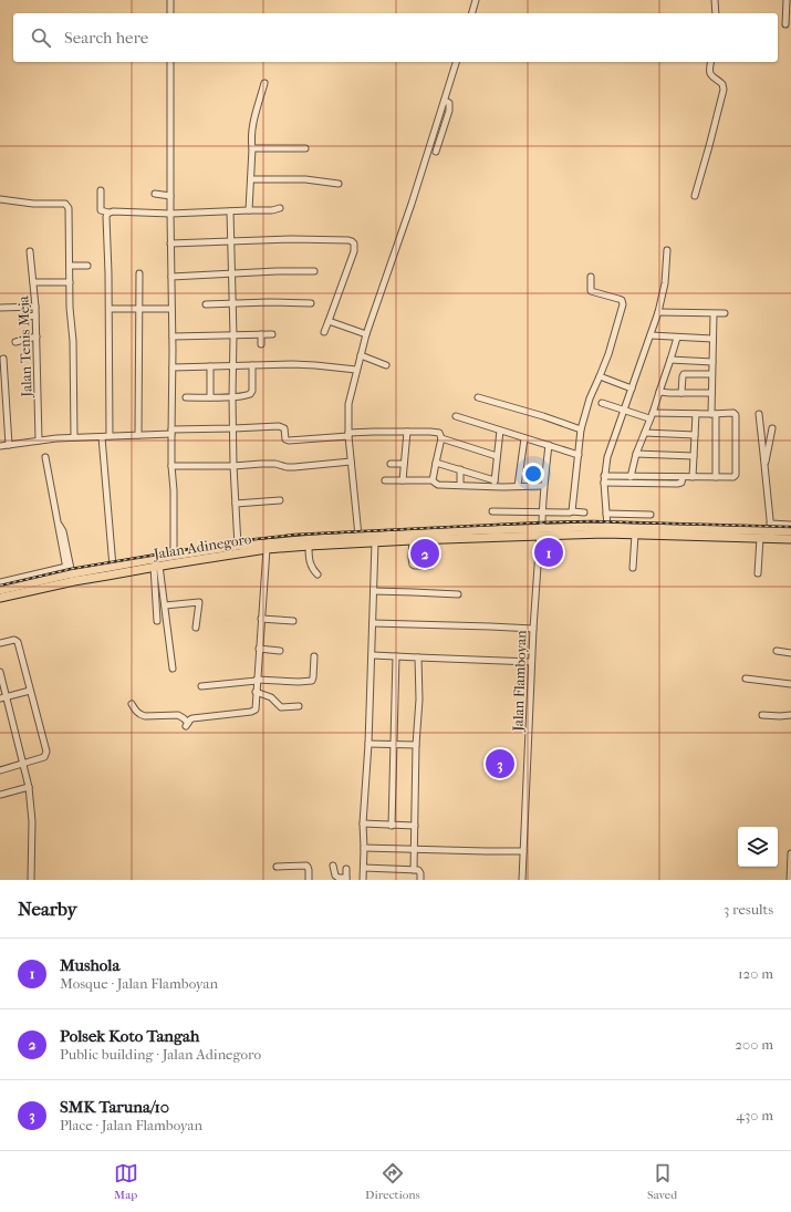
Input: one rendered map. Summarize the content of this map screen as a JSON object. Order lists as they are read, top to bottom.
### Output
{
  "streets": {
    "highway": ["Jalan Adinegoro"],
    "street": ["Jalan Tenis Meja", "Jalan Flamboyan"]
  },
  "crossings": [
    ["Jalan Adinegoro", "Jalan Flamboyan"]
  ],
  "page": {
    "search": "Search here",
    "pins": ["1", "2", "3"],
    "heading": ["Nearby", "3 results"],
    "list": [
      {
        "mark": "1",
        "name": "Mushola",
        "note": "Mosque · Jalan Flamboyan",
        "value": "120 m"
      },
      {
        "mark": "2",
        "name": "Polsek Koto Tangah",
        "note": "Public building · Jalan Adinegoro",
        "value": "200 m"
      },
      {
        "mark": "3",
        "name": "SMK Taruna/10",
        "note": "Place · Jalan Flamboyan",
        "value": "430 m"
      }
    ],
    "nav": ["Map", "Directions", "Saved"]
  }
}
